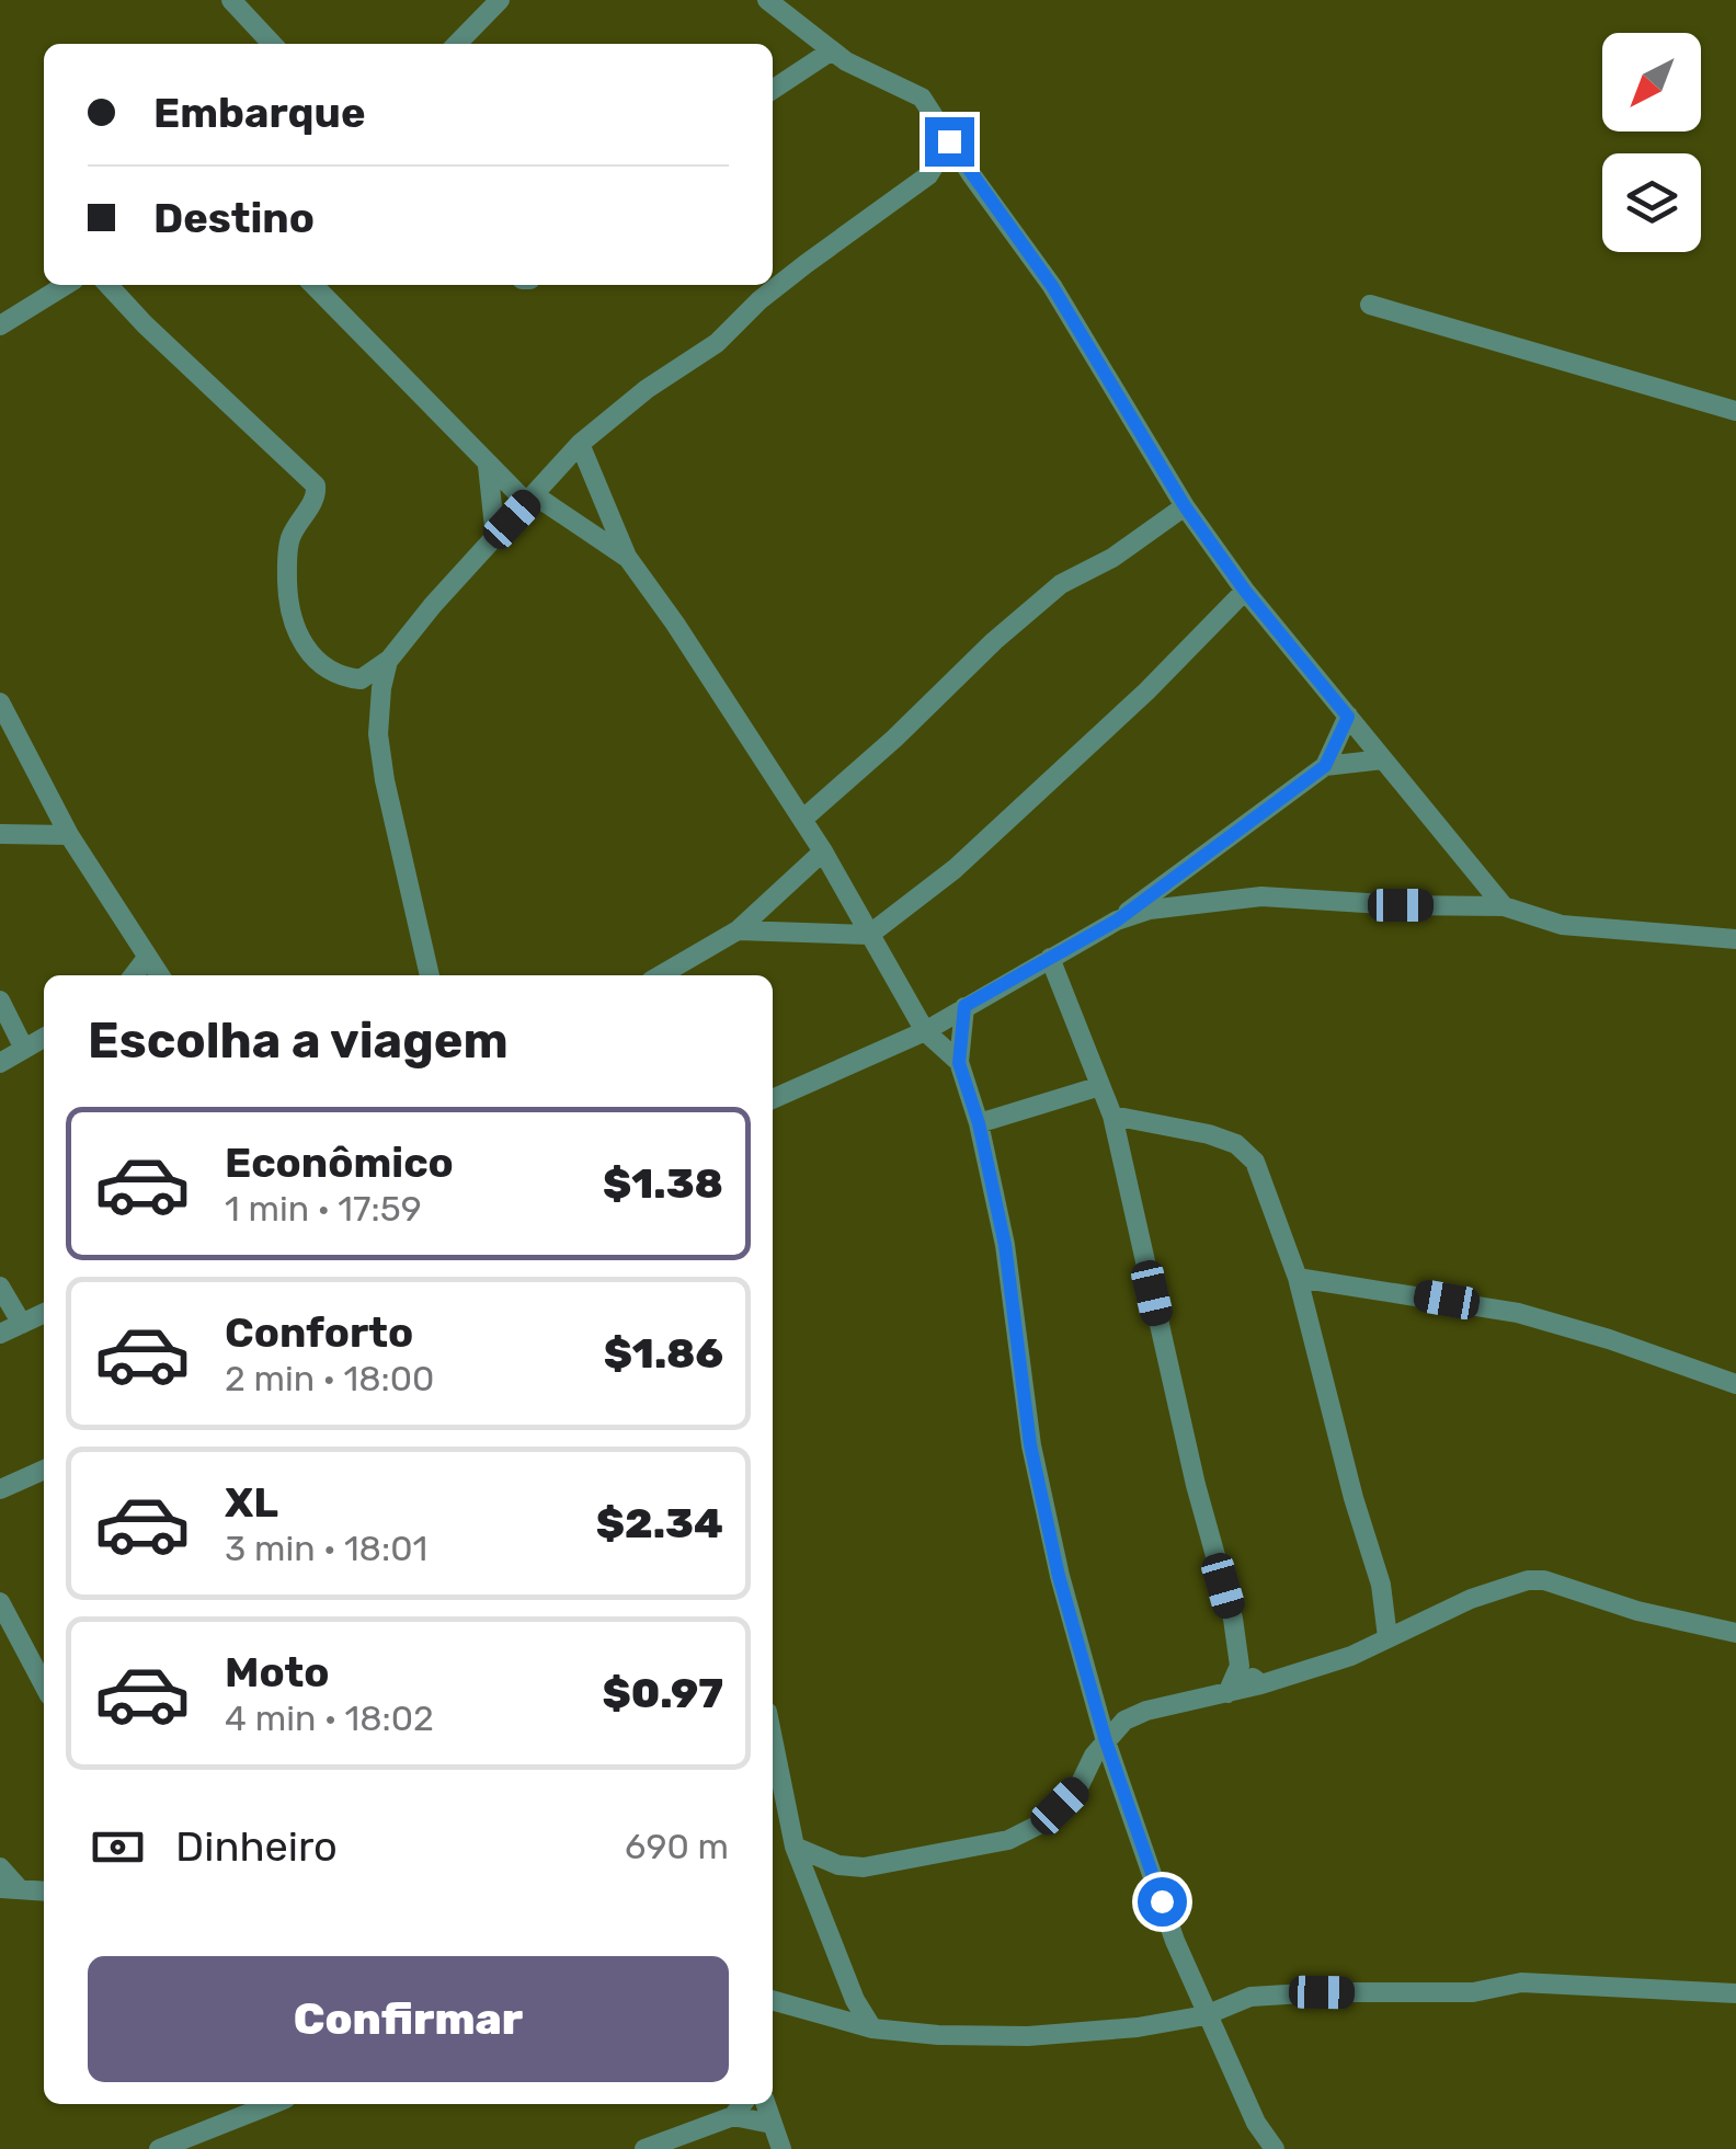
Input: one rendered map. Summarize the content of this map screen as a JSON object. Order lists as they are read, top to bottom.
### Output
{
  "north": "bottom left",
  "page": {
    "banner": ["Embarque", "Destino"],
    "heading": "Escolha a viagem",
    "list": [
      {
        "name": "Econômico",
        "note": "1 min · 17:59",
        "value": "$1.38"
      },
      {
        "name": "Conforto",
        "note": "2 min · 18:00",
        "value": "$1.86"
      },
      {
        "name": "XL",
        "note": "3 min · 18:01",
        "value": "$2.34"
      },
      {
        "name": "Moto",
        "note": "4 min · 18:02",
        "value": "$0.97"
      }
    ],
    "pay": ["Dinheiro", "690 m"],
    "buttons": "Confirmar"
  }
}
